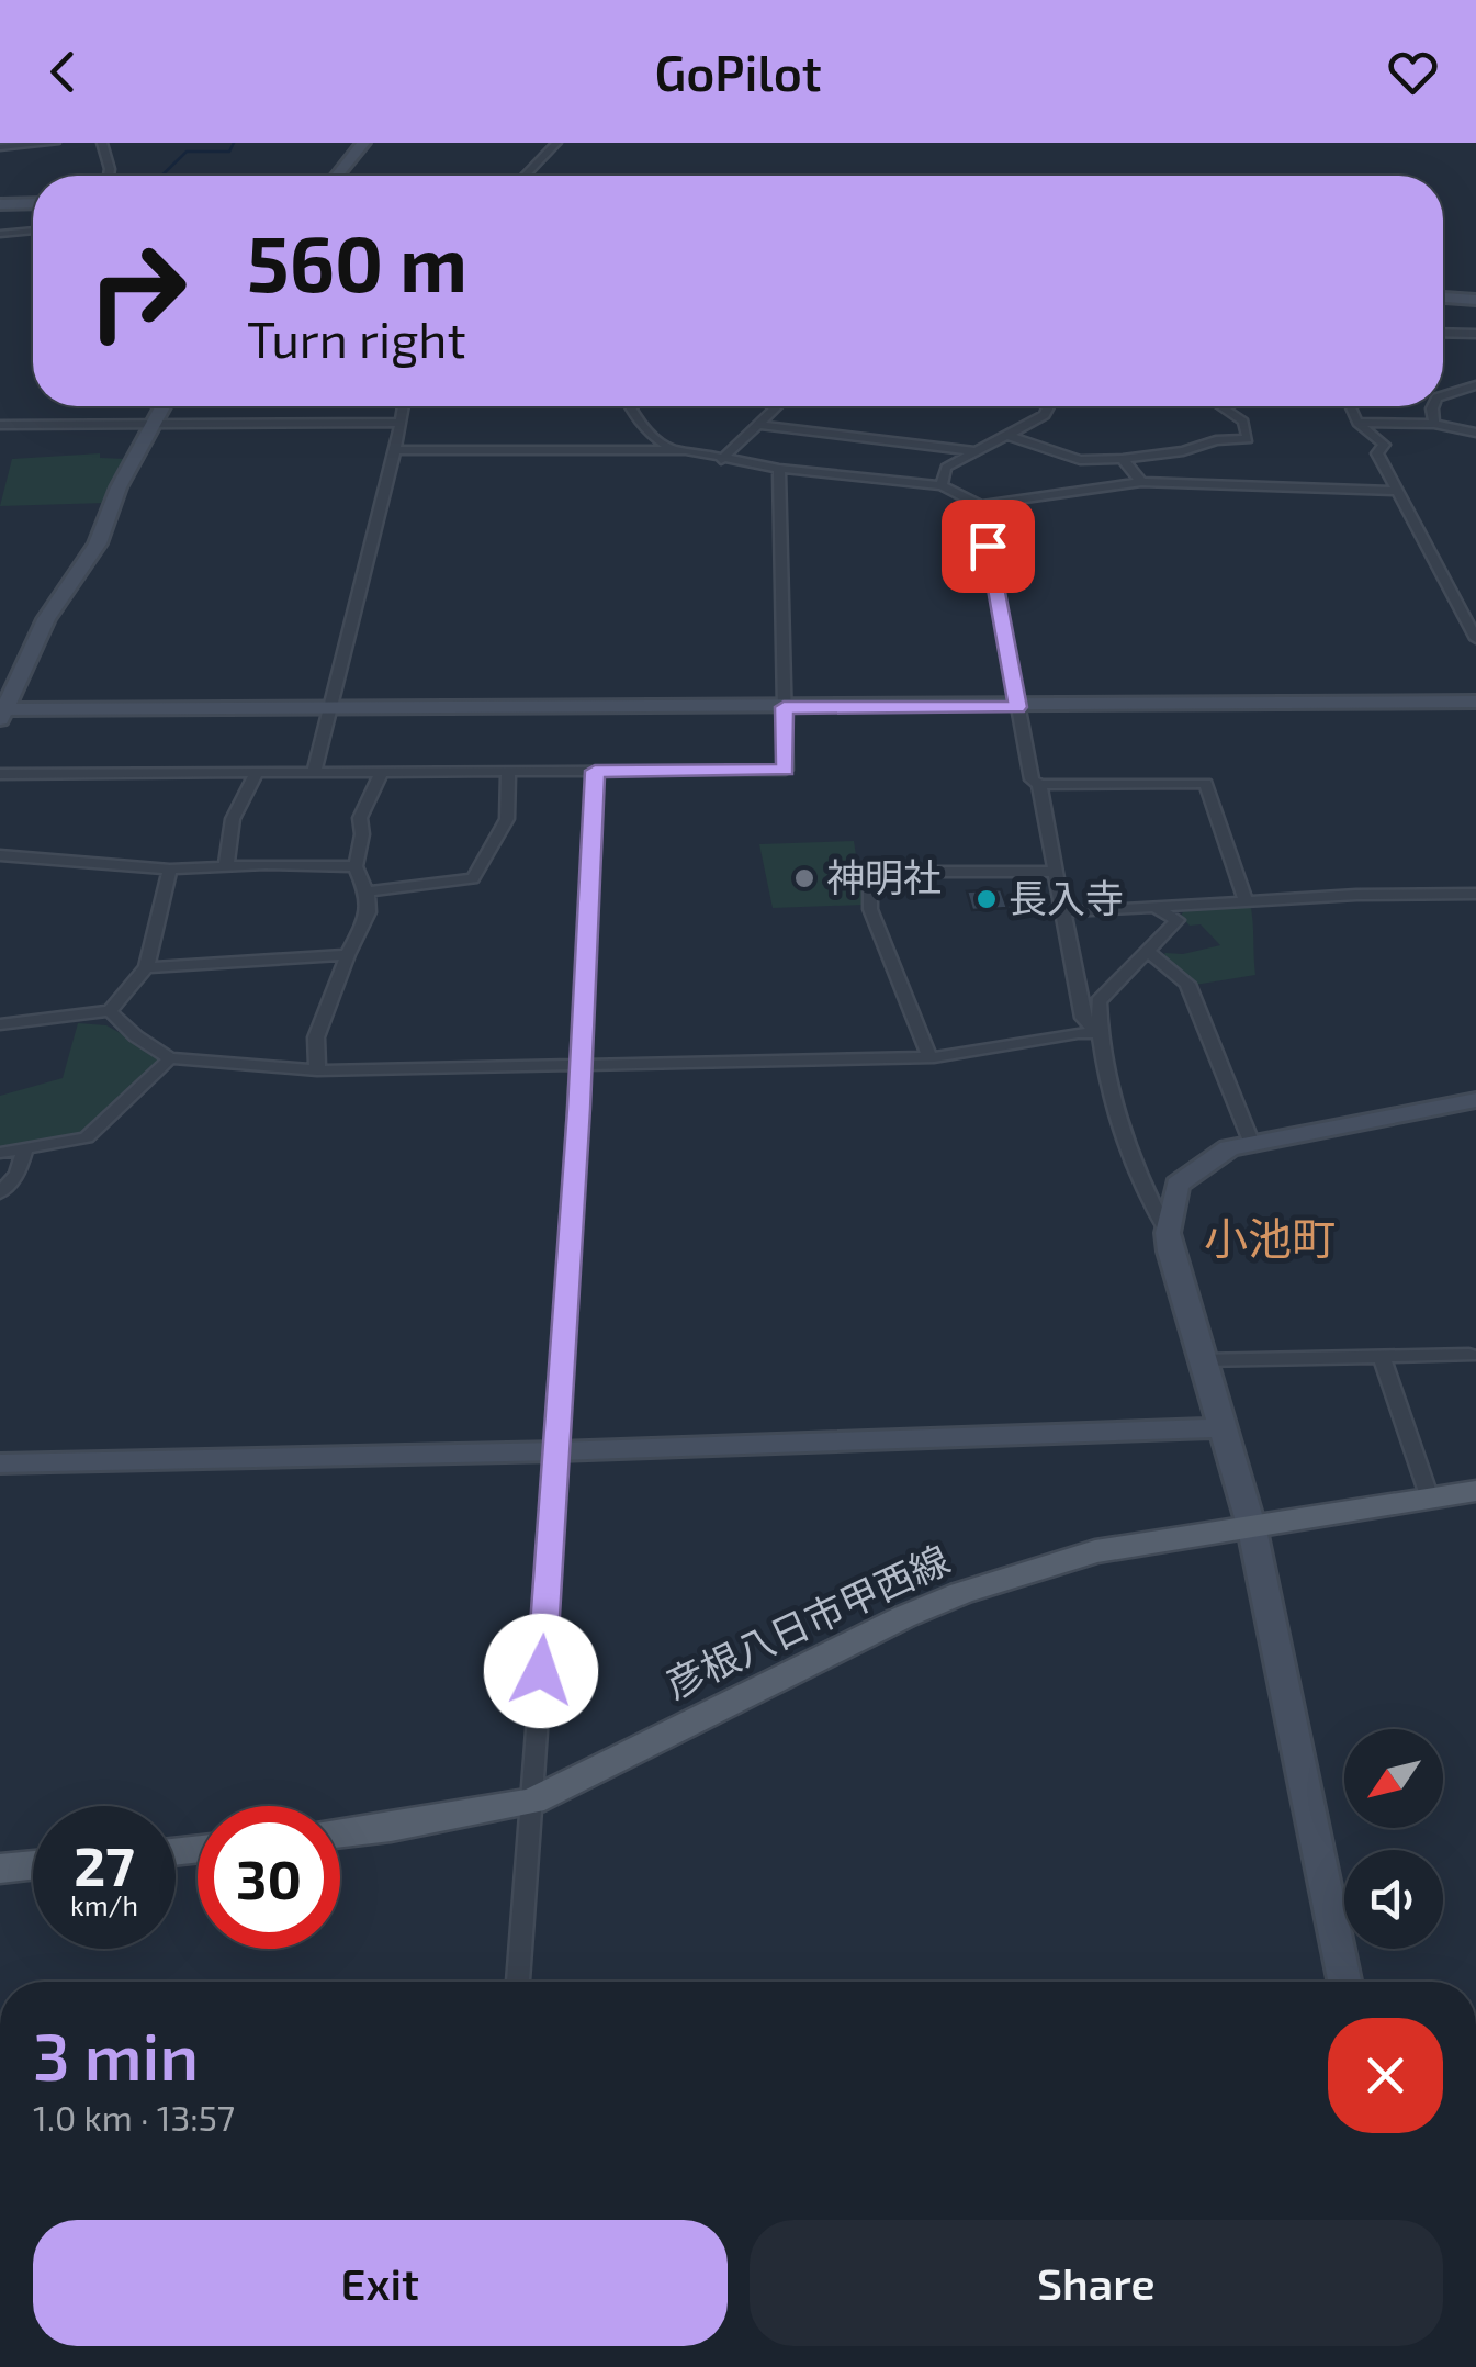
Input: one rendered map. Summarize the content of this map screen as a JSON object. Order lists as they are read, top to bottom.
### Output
{
  "streets": {
    "main road": ["彦根八日市甲西線"]
  },
  "districts": ["小池町"],
  "places": ["神明社", "長入寺"],
  "north": "bottom left",
  "page": {
    "header": "GoPilot",
    "turn": ["560 m", "Turn right"],
    "speed": "27 km/h",
    "limit": "30",
    "heading": ["3 min", "1.0 km · 13:57"],
    "buttons": ["Exit", "Share"]
  }
}
